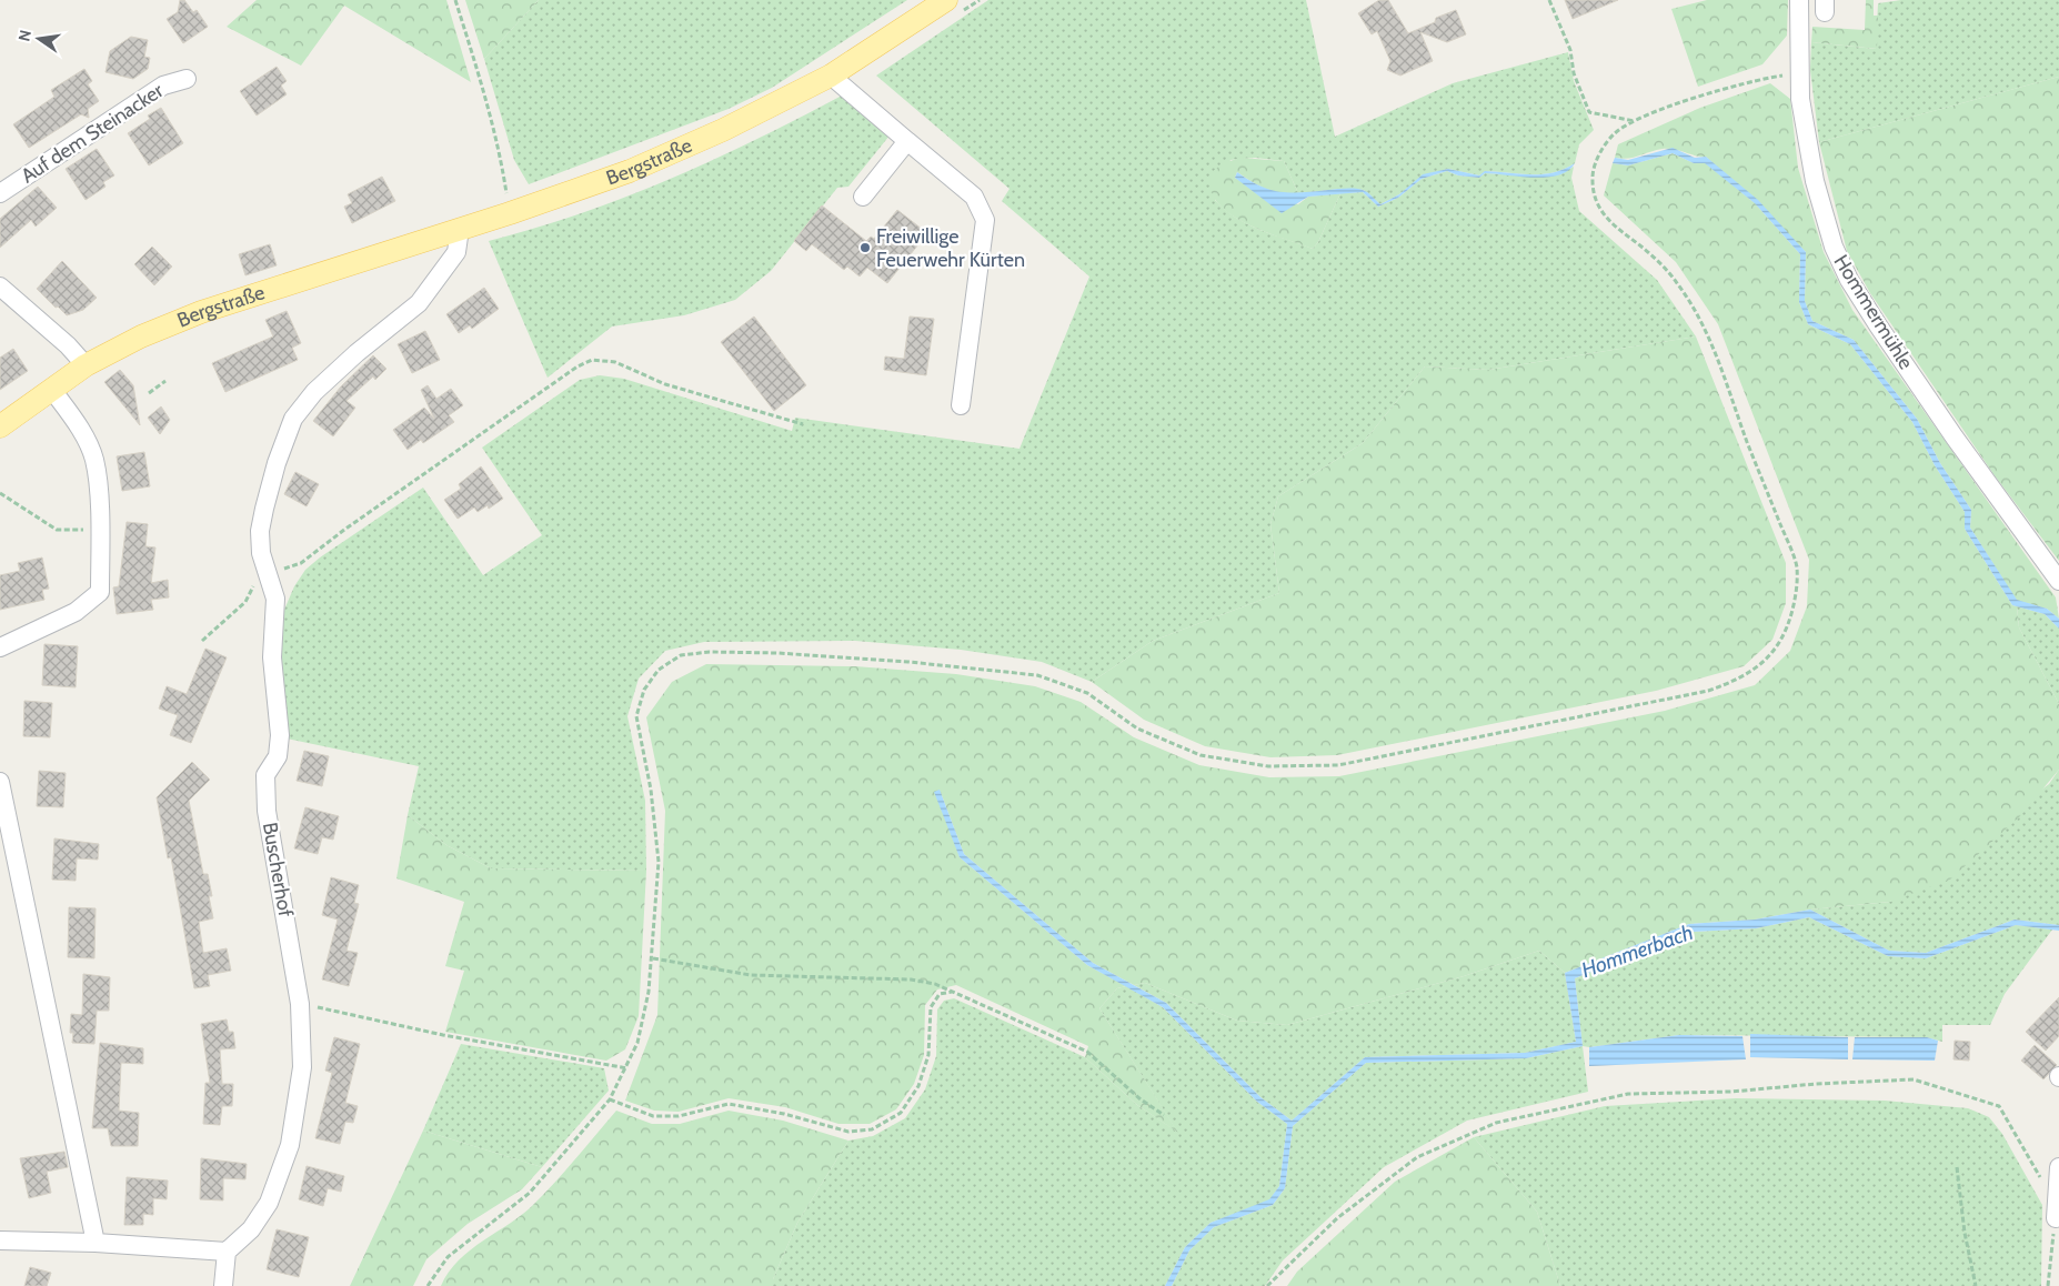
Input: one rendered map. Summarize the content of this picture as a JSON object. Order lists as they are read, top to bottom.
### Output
{
  "streets": {
    "main road": ["Bergstraße"],
    "street": ["Auf dem Steinacker", "Hommermühle", "Buscherhof"]
  },
  "water": ["Hommerbach"],
  "places": ["Freiwillige Feuerwehr Kürten"],
  "north": "left"
}
